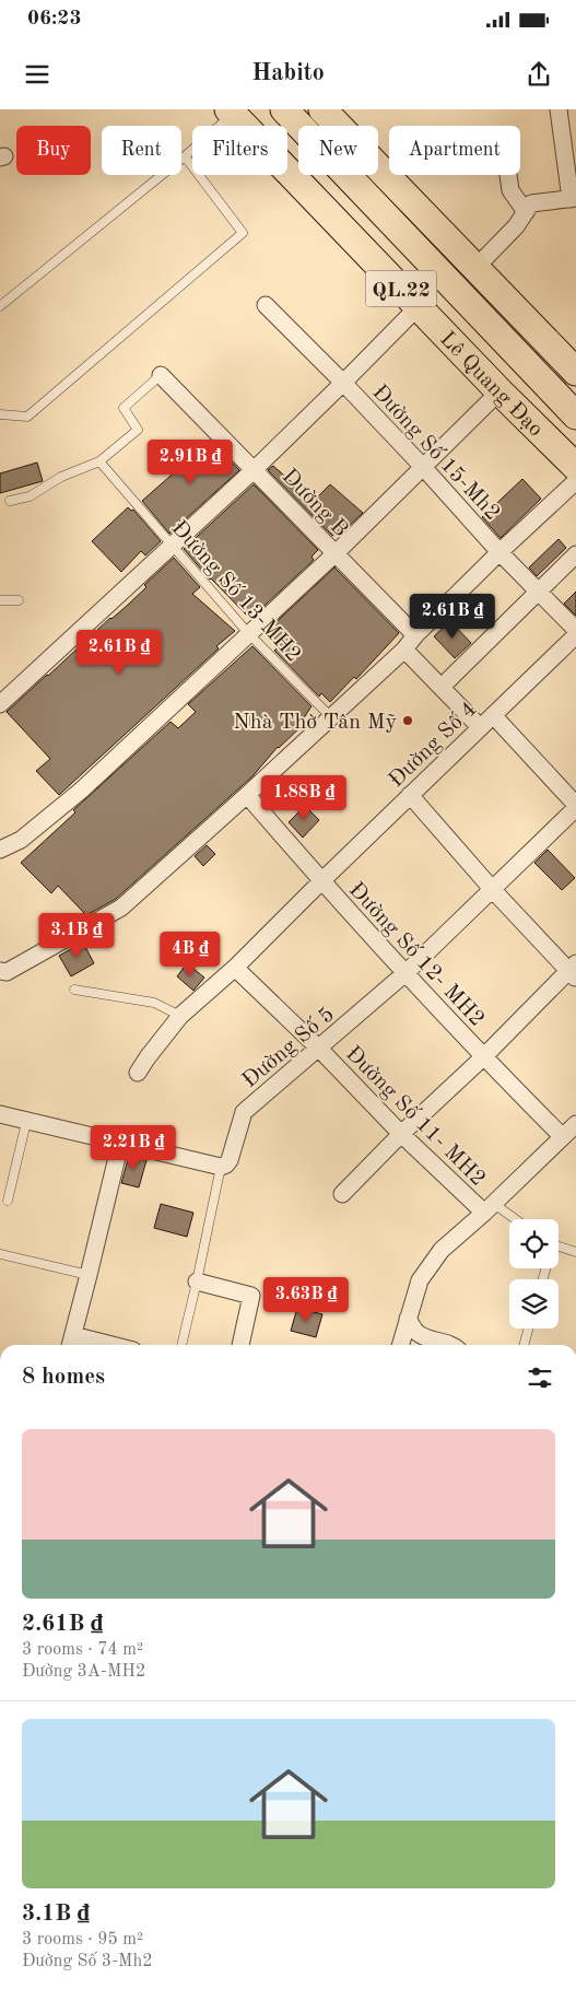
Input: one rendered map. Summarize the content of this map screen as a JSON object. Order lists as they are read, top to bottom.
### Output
{
  "streets": {
    "highway": ["QL.22", "Lê Quang Đạo"],
    "street": [
      "Đường Số 15-Mh2",
      "Dường B",
      "Đường Số 4",
      "Đường Số 12- MH2",
      "Đường Số 5",
      "Đường Số 11- MH2"
    ],
    "lane": ["Đường Số 13-MH2"]
  },
  "crossings": [
    ["Đường Số 4", "Đường Số 12- MH2"],
    ["Đường Số 4", "Đường Số 11- MH2"],
    ["Đường Số 12- MH2", "Đường Số 5"],
    ["Đường Số 5", "Đường Số 11- MH2"]
  ],
  "places": ["Nhà Thờ Tân Mỹ"],
  "page": {
    "status": "06:23",
    "header": "Habito",
    "chip": [
      "Buy",
      "Rent",
      "Filters",
      "New",
      "Apartment"
    ],
    "price": [
      "2.91B ₫",
      "2.61B ₫",
      "2.61B ₫",
      "1.88B ₫",
      "3.1B ₫",
      "4B ₫",
      "2.21B ₫",
      "3.63B ₫"
    ],
    "heading": "8 homes",
    "list": [
      {
        "name": "2.61B ₫",
        "note": "3 rooms · 74 m² · Đường 3A-MH2"
      },
      {
        "name": "3.1B ₫",
        "note": "3 rooms · 95 m² · Đường Số 3-Mh2"
      }
    ]
  }
}
